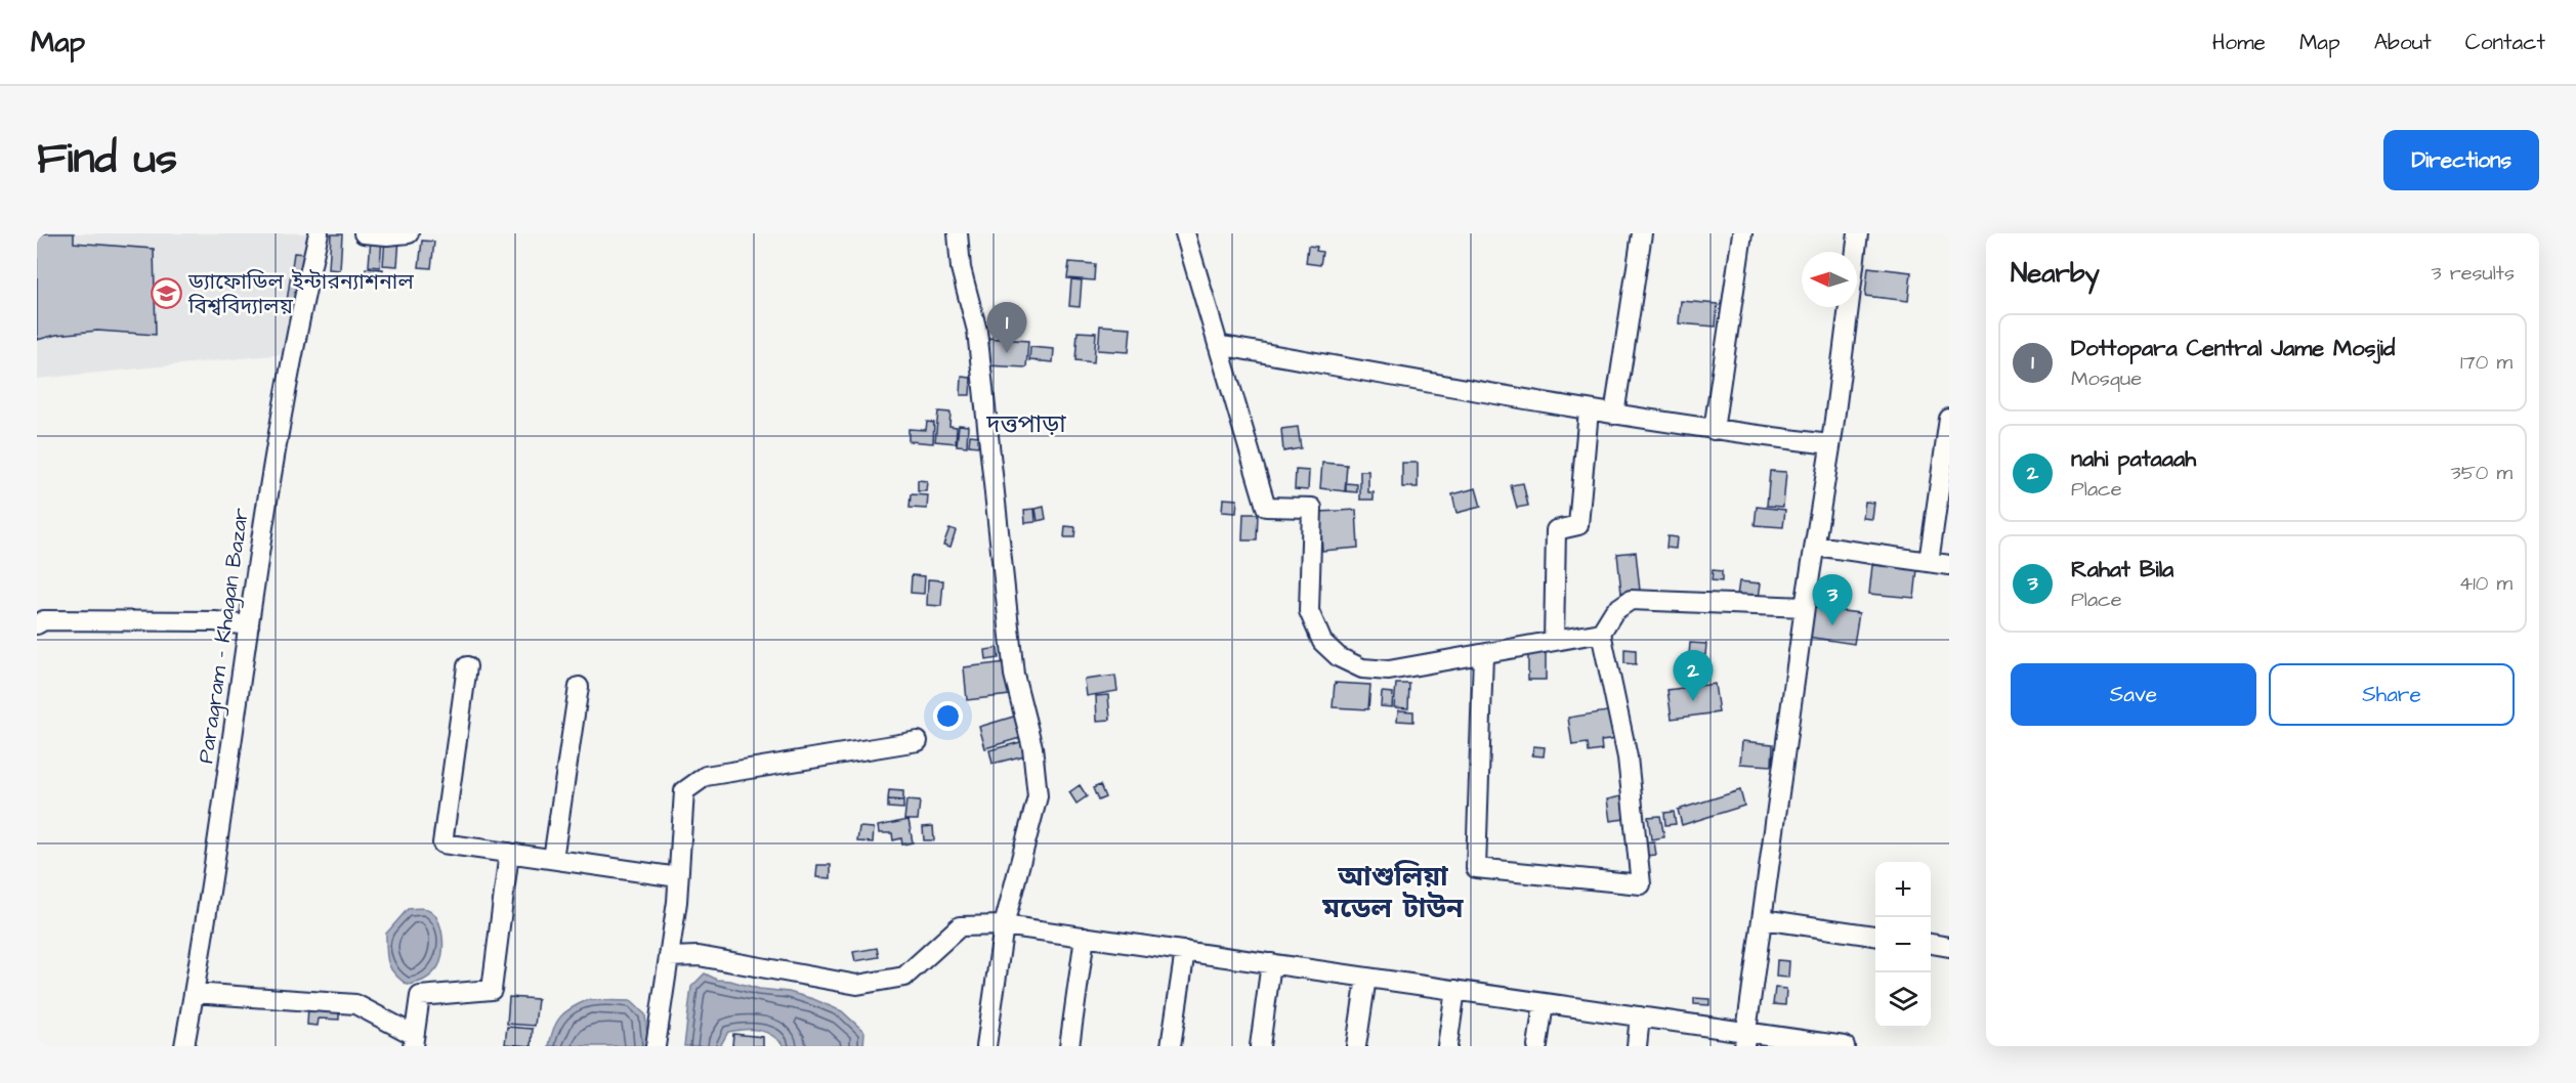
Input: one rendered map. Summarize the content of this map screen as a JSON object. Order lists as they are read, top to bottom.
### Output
{
  "streets": {
    "street": ["Paragram - Khagan Bazar"]
  },
  "districts": ["দত্তপাড়া", "আশুলিয়া মডেল টাউন"],
  "places": {
    "school or university": ["ড্যাফোডিল ইন্টারন্যাশনাল বিশ্ববিদ্যালয়"]
  },
  "north": "left",
  "page": {
    "header": "Map",
    "nav": [
      "Home",
      "Map",
      "About",
      "Contact"
    ],
    "title": "Find us",
    "buttons": [
      "Directions",
      ["Save", "Share"]
    ],
    "heading": ["Nearby", "3 results"],
    "pins": ["1", "3", "2"],
    "list": [
      {
        "mark": "1",
        "name": "Dottopara Central Jame Mosjid",
        "note": "Mosque",
        "value": "170 m"
      },
      {
        "mark": "2",
        "name": "nahi pataaah",
        "note": "Place",
        "value": "350 m"
      },
      {
        "mark": "3",
        "name": "Rahat Bila",
        "note": "Place",
        "value": "410 m"
      }
    ],
    "map_buttons": ["+", "−"]
  }
}
